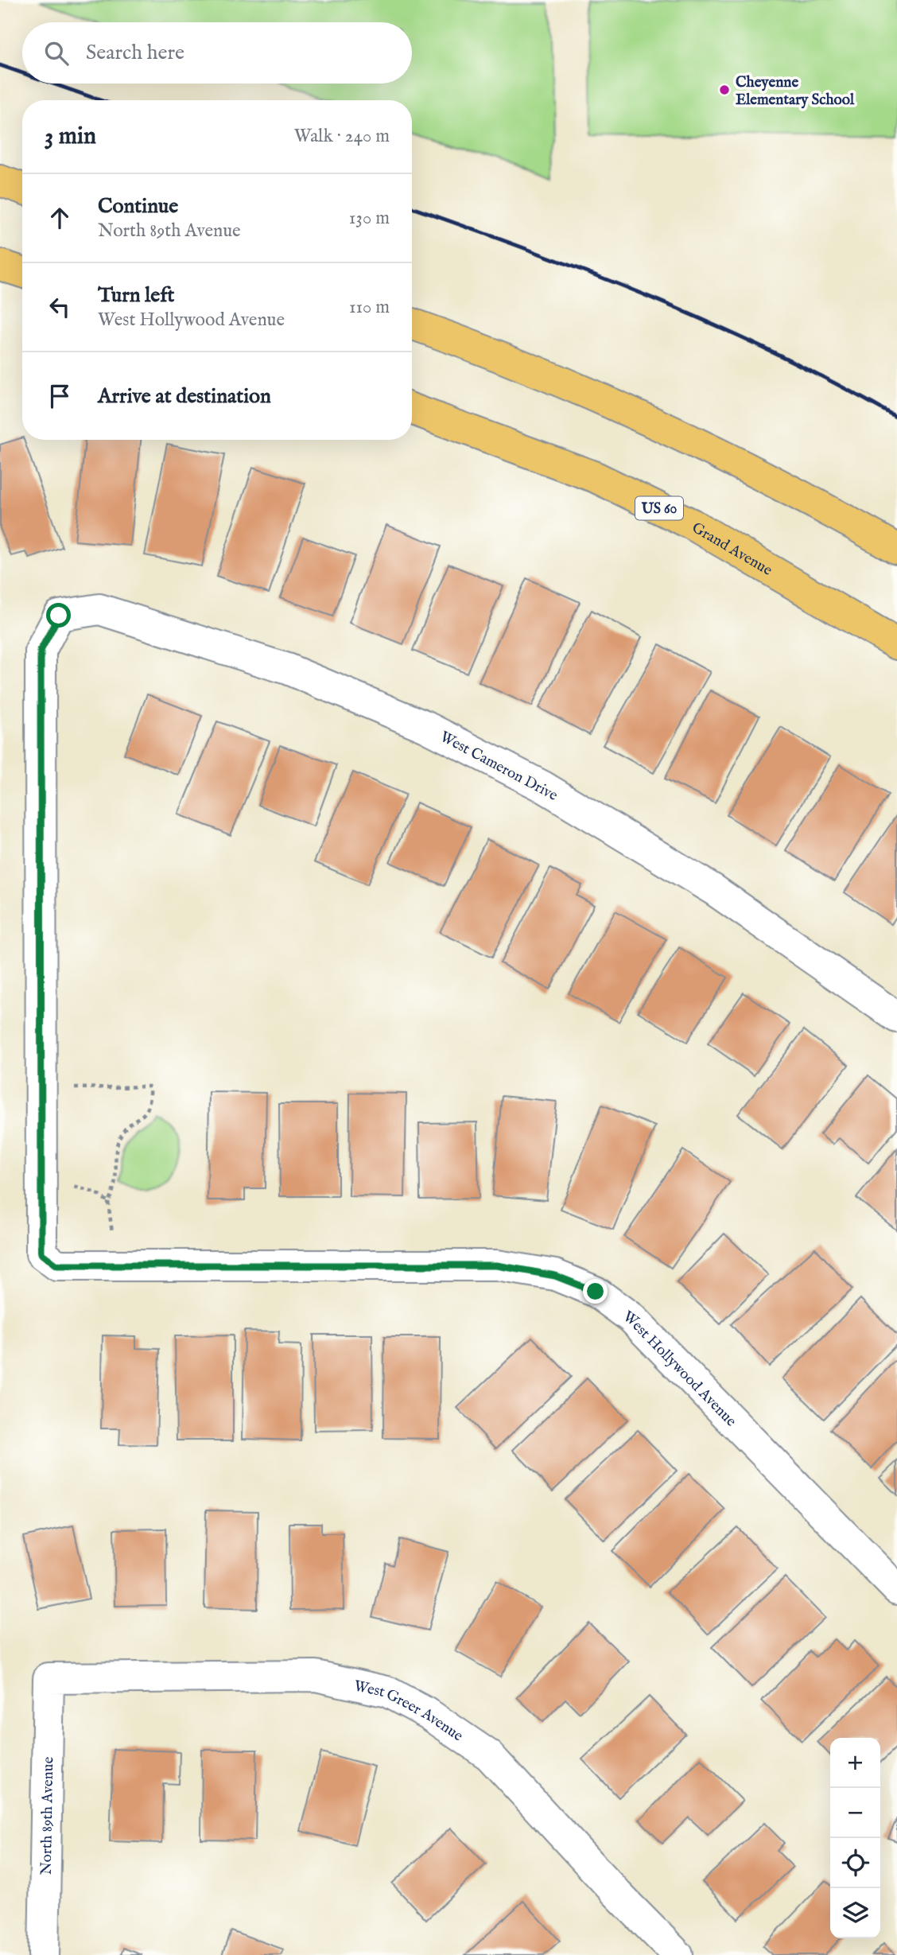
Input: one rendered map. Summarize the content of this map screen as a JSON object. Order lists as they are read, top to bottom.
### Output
{
  "streets": {
    "highway": ["US 60", "Grand Avenue"],
    "street": [
      "West Cameron Drive",
      "West Hollywood Avenue",
      "West Greer Avenue",
      "North 89th Avenue"
    ]
  },
  "crossings": [
    ["West Cameron Drive", "West Hollywood Avenue"],
    ["West Greer Avenue", "North 89th Avenue"]
  ],
  "places": ["Cheyenne Elementary School"],
  "page": {
    "search": "Search here",
    "heading": ["3 min", "Walk · 240 m"],
    "list": [
      ["Continue", "North 89th Avenue", "130 m"],
      ["Turn left", "West Hollywood Avenue", "110 m"],
      "Arrive at destination"
    ],
    "map_buttons": ["+", "−"]
  }
}
